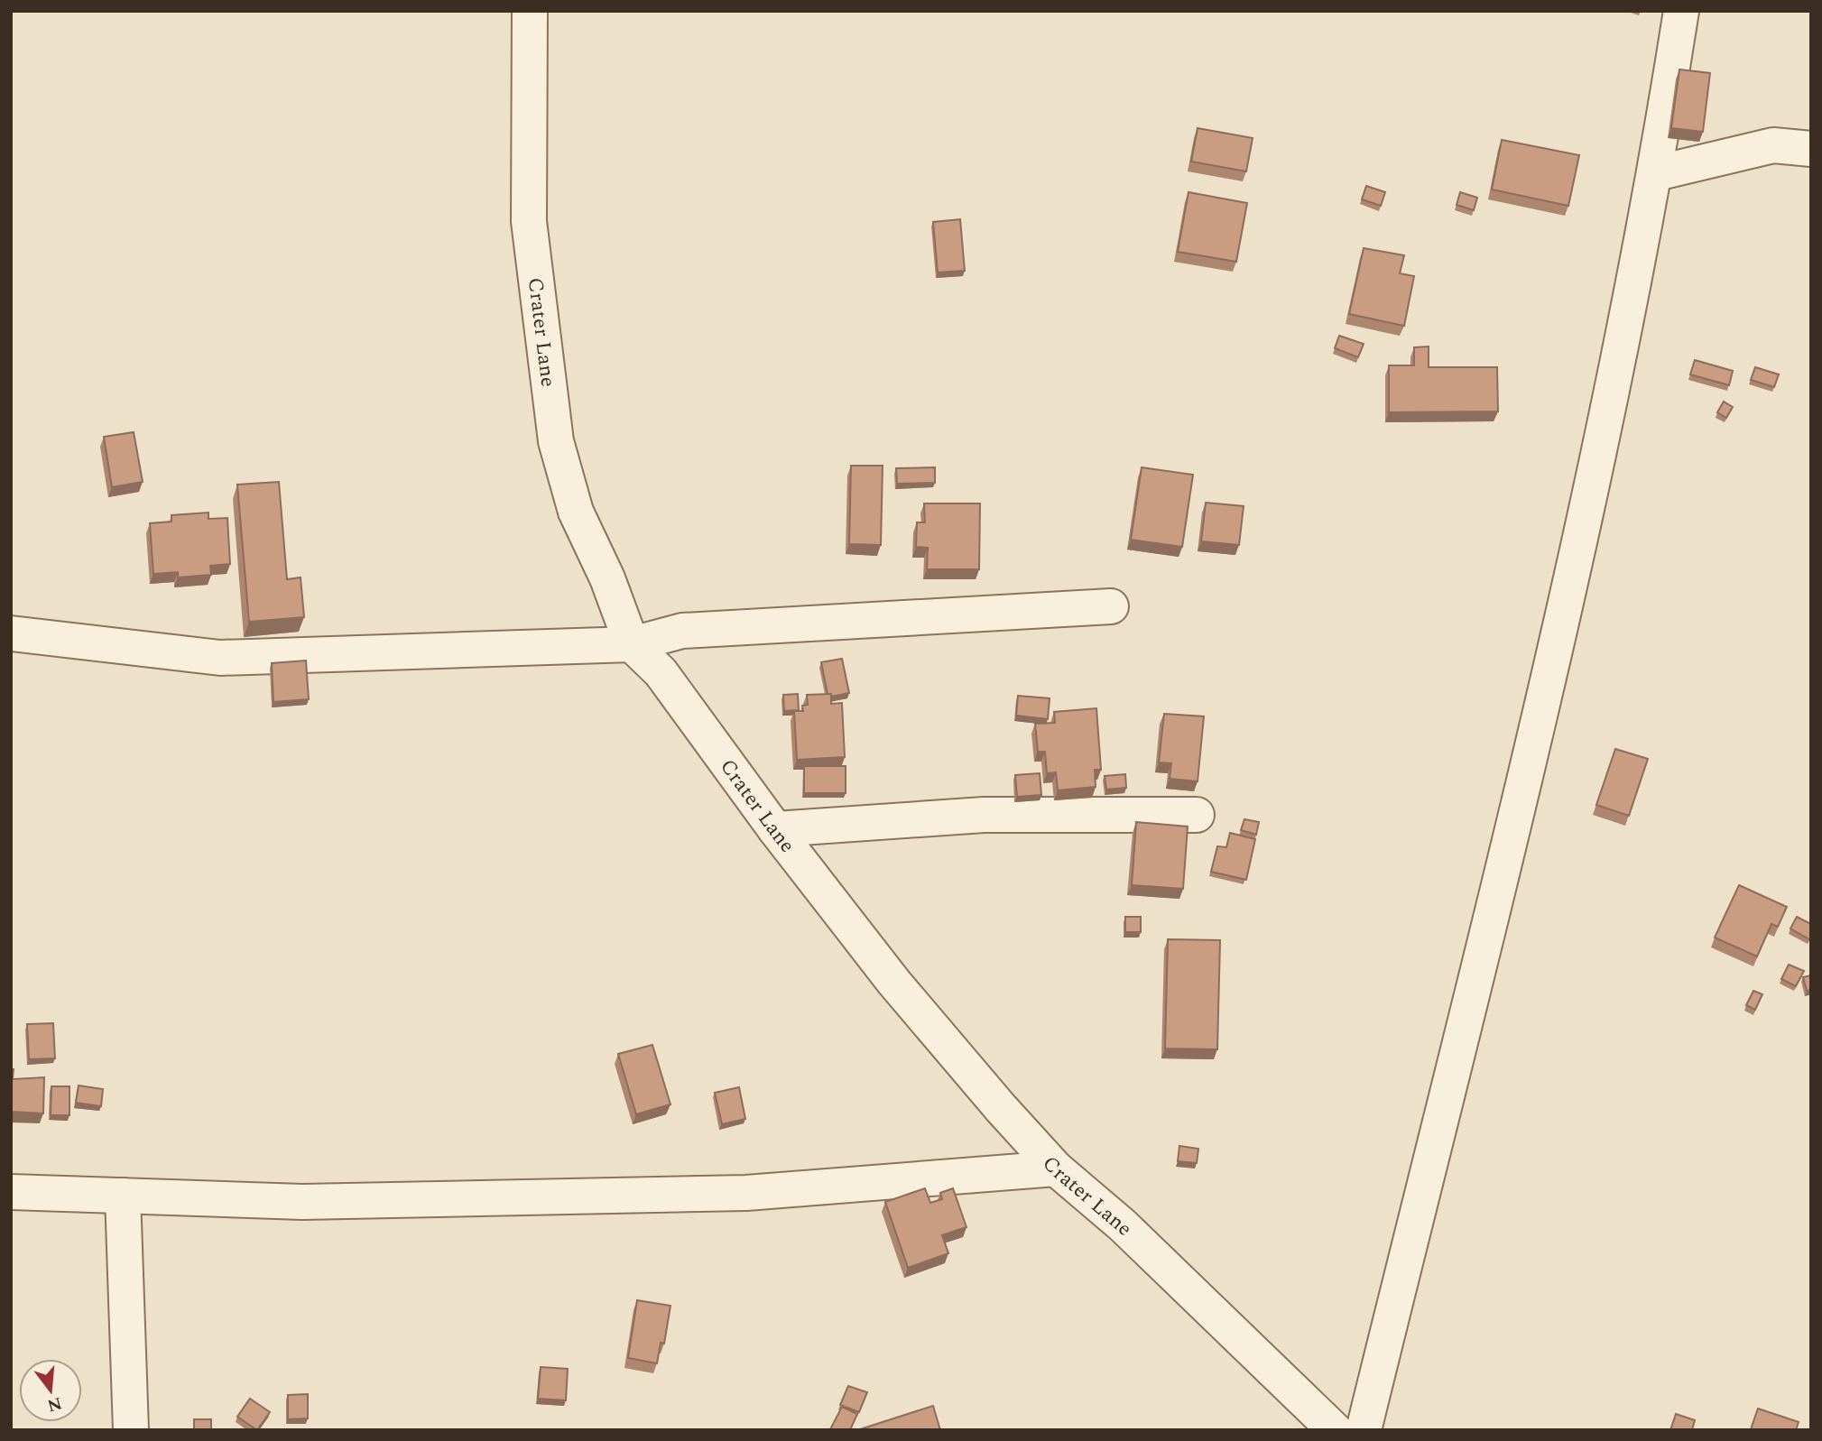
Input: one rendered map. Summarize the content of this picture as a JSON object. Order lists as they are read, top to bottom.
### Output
{
  "streets": {
    "street": ["Crater Lane"]
  },
  "north": "bottom"
}
